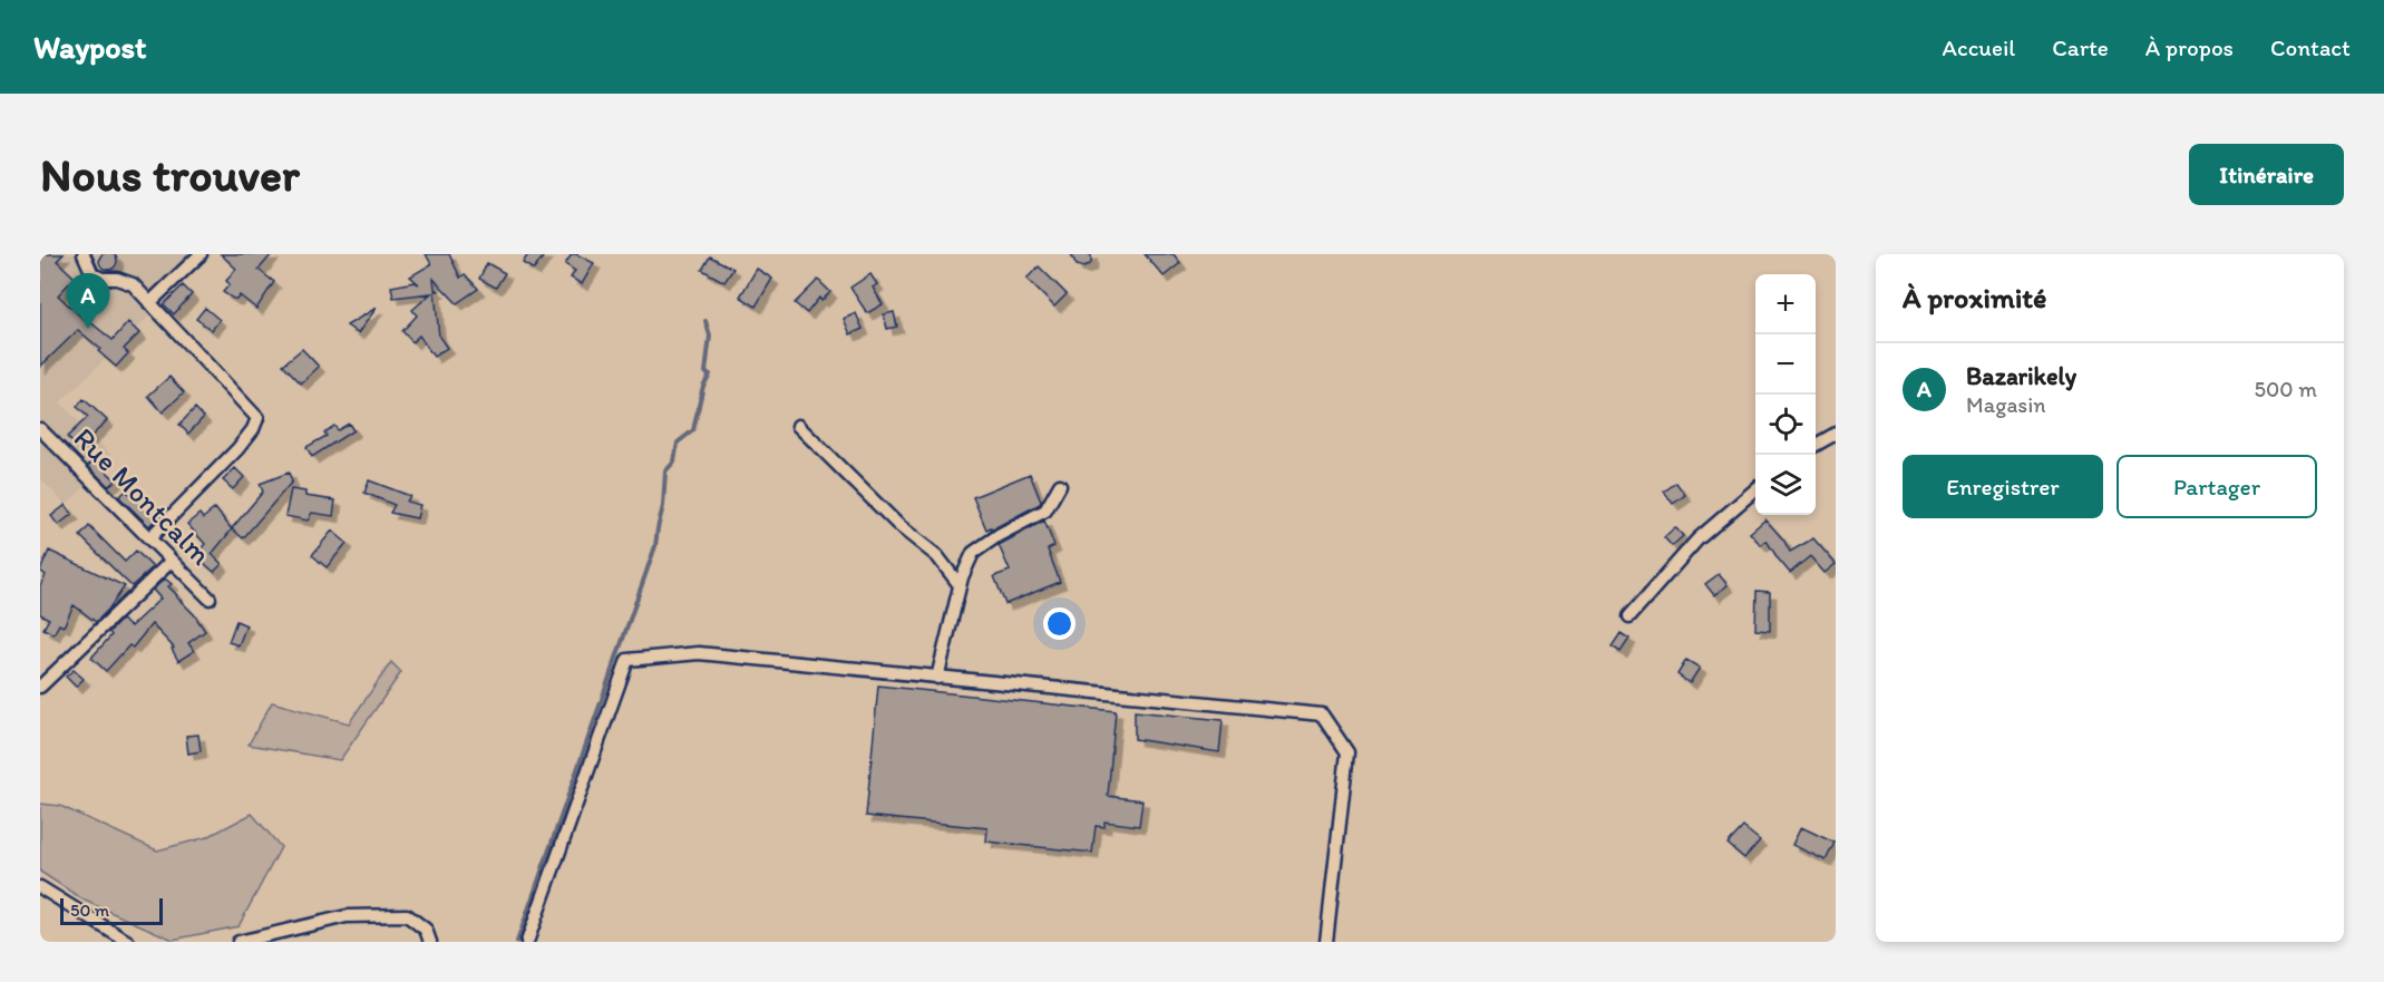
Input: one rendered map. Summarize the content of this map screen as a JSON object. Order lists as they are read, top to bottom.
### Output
{
  "streets": {
    "street": ["Rue Montcalm"]
  },
  "scale_bar": "50 m",
  "page": {
    "header": "Waypost",
    "nav": [
      "Accueil",
      "Carte",
      "À propos",
      "Contact"
    ],
    "buttons": [
      "Itinéraire",
      ["Enregistrer", "Partager"]
    ],
    "title": "Nous trouver",
    "heading": "À proximité",
    "pins": "A",
    "map_buttons": ["+", "−"],
    "list": [
      {
        "mark": "A",
        "name": "Bazarikely",
        "note": "Magasin",
        "value": "500 m"
      }
    ],
    "scale": "50 m"
  }
}
